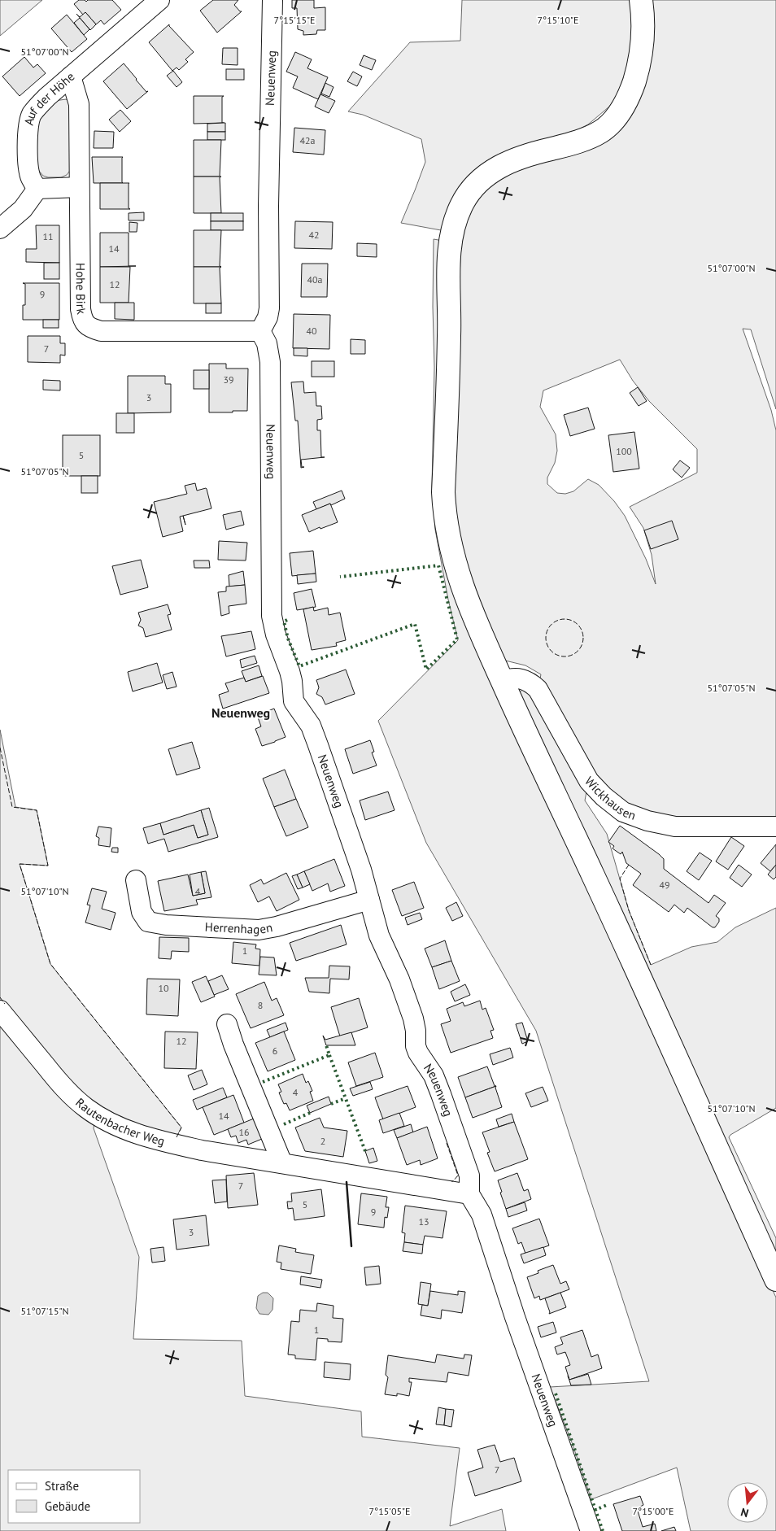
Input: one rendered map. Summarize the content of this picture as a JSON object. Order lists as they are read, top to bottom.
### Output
{
  "streets": {
    "street": [
      "Neuenweg",
      "Auf der Höhe",
      "Hohe Birk",
      "Wickhausen",
      "Herrenhagen",
      "Rautenbacher Weg"
    ]
  },
  "crossings": [
    ["Neuenweg", "Hohe Birk"],
    ["Neuenweg", "Herrenhagen"],
    ["Neuenweg", "Rautenbacher Weg"],
    ["Auf der Höhe", "Hohe Birk"]
  ],
  "districts": ["Neuenweg"],
  "house_numbers": [
    "42a",
    "42",
    "11",
    "14",
    "40a",
    "12",
    "9",
    "40",
    "7",
    "39",
    "3",
    "100",
    "5",
    "49",
    "4",
    "1",
    "10",
    "8",
    "12",
    "6",
    "4",
    "14",
    "16",
    "2",
    "7",
    "5",
    "9",
    "13",
    "3",
    "1",
    "7"
  ],
  "legend": ["Straße", "Gebäude"],
  "north": "bottom",
  "coordinates": [
    "7°15'15\"E",
    "7°15'10\"E",
    "51°07'00\"N",
    "51°07'05\"N",
    "51°07'10\"N",
    "51°07'15\"N",
    "7°15'05\"E",
    "7°15'00\"E"
  ]
}
